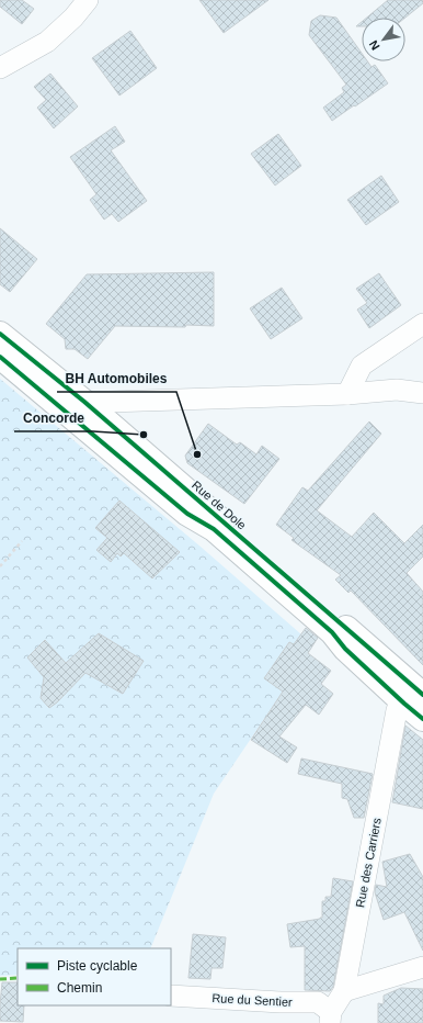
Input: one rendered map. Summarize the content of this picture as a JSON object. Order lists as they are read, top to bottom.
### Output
{
  "streets": {
    "main road": ["Rue de Dole"],
    "street": ["Rue des Carriers", "Rue du Sentier"]
  },
  "crossings": [
    ["Rue de Dole", "Rue des Carriers"],
    ["Rue des Carriers", "Rue du Sentier"]
  ],
  "places": ["Concorde", "BH Automobiles"],
  "legend": ["Piste cyclable", "Chemin"],
  "north": "bottom left"
}
